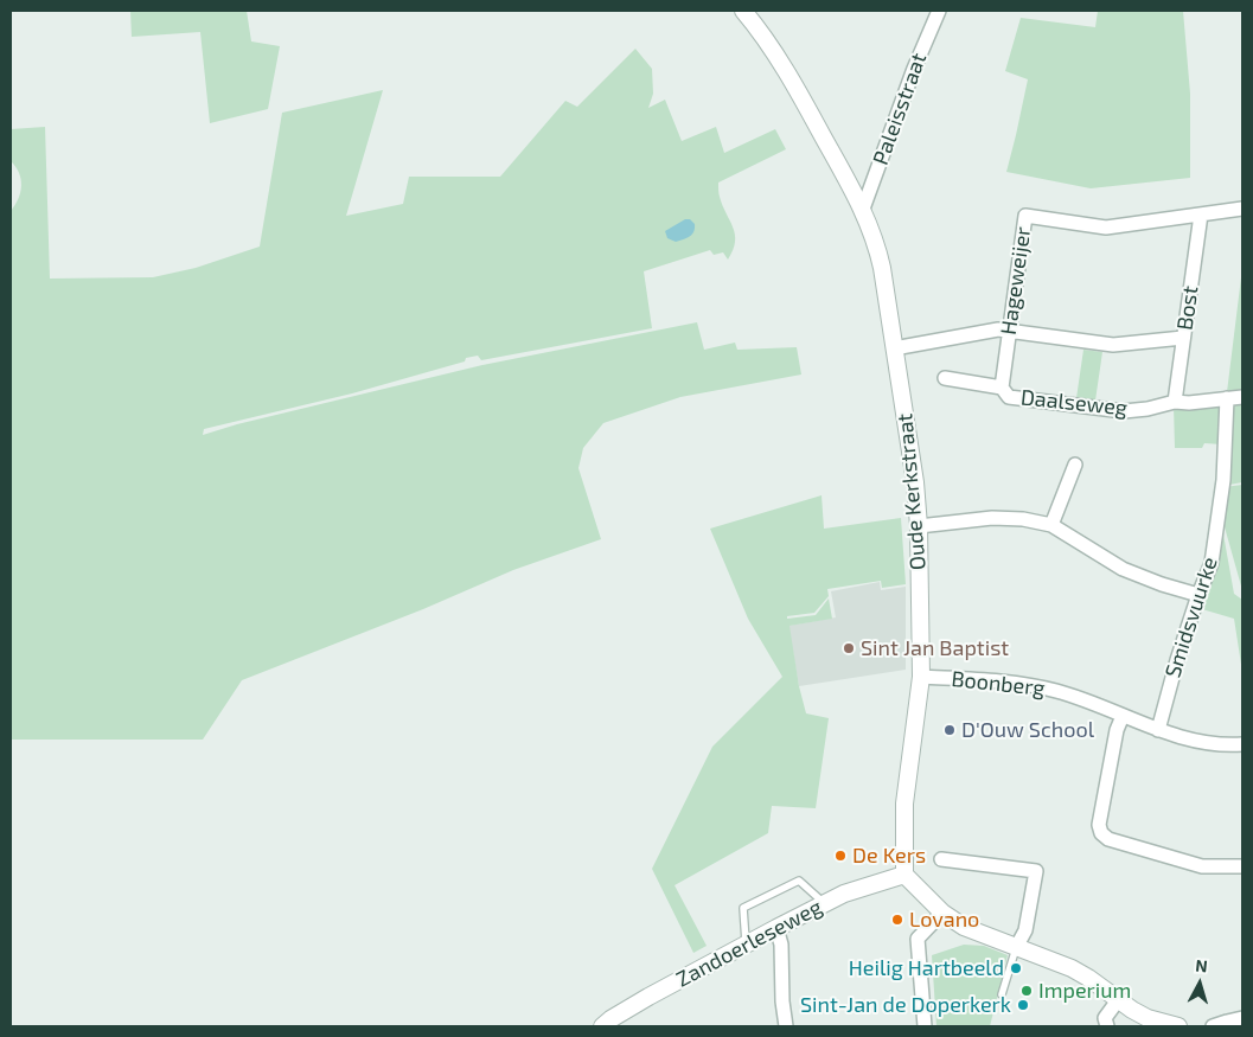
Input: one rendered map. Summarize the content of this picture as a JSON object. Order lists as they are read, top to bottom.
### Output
{
  "streets": {
    "street": [
      "Paleisstraat",
      "Hageweijer",
      "Bost",
      "Daalseweg",
      "Oude Kerkstraat",
      "Smidsvuurke",
      "Boonberg",
      "Zandoerleseweg"
    ]
  },
  "crossings": [
    ["Paleisstraat", "Oude Kerkstraat"],
    ["Hageweijer", "Bost"],
    ["Hageweijer", "Daalseweg"],
    ["Bost", "Daalseweg"],
    ["Daalseweg", "Smidsvuurke"],
    ["Oude Kerkstraat", "Boonberg"],
    ["Oude Kerkstraat", "Zandoerleseweg"],
    ["Smidsvuurke", "Boonberg"]
  ],
  "places": [
    "Sint Jan Baptist",
    "D'Ouw School",
    "De Kers",
    "Lovano",
    "Heilig Hartbeeld",
    "Imperium",
    "Sint-Jan de Doperkerk"
  ],
  "north": "top"
}
